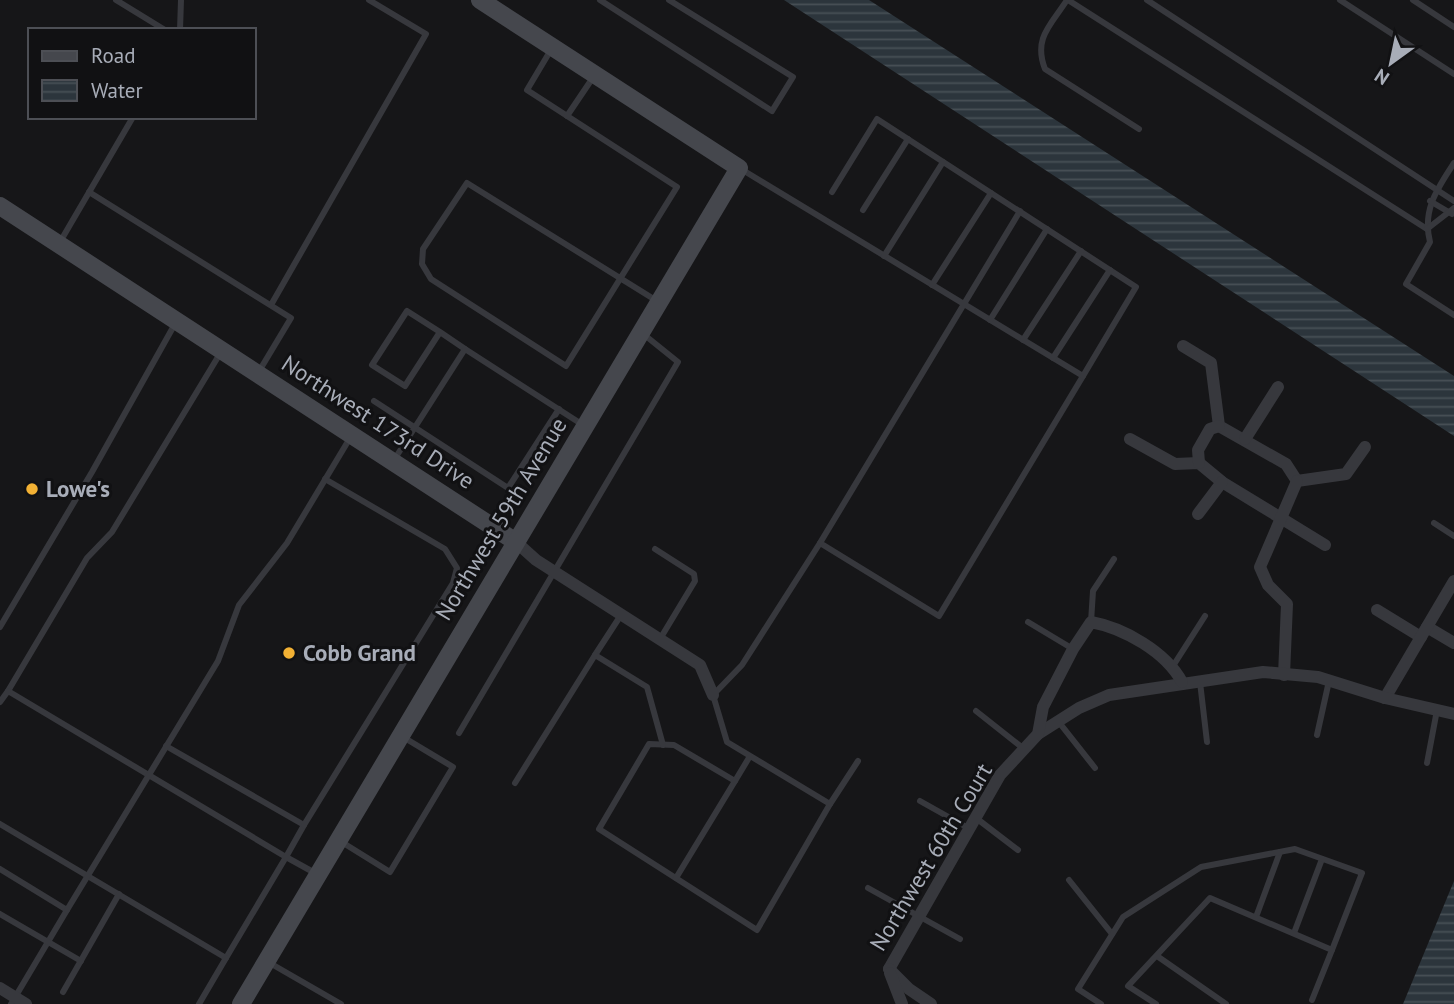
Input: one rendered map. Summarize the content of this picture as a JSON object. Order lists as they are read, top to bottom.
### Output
{
  "streets": {
    "street": ["Northwest 173rd Drive", "Northwest 59th Avenue", "Northwest 60th Court"]
  },
  "crossings": [
    ["Northwest 173rd Drive", "Northwest 59th Avenue"]
  ],
  "places": ["Lowe's", "Cobb Grand"],
  "legend": ["Road", "Water"],
  "north": "bottom left"
}
